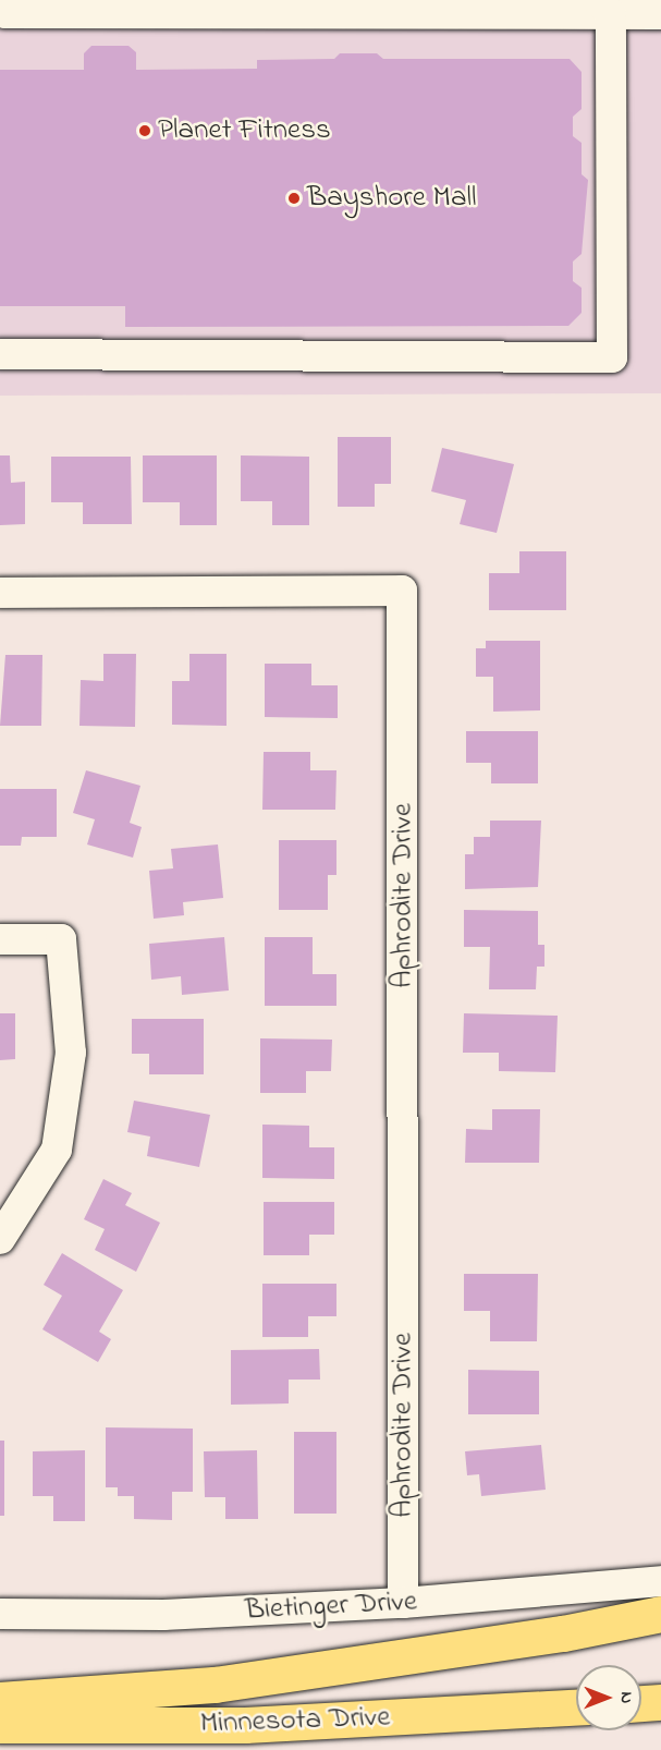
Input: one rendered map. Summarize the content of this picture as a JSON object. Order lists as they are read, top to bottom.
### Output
{
  "streets": {
    "highway": ["Minnesota Drive"],
    "street": ["Aphrodite Drive", "Bietinger Drive"]
  },
  "crossings": [
    ["Aphrodite Drive", "Bietinger Drive"]
  ],
  "places": ["Planet Fitness", "Bayshore Mall"],
  "north": "right"
}
